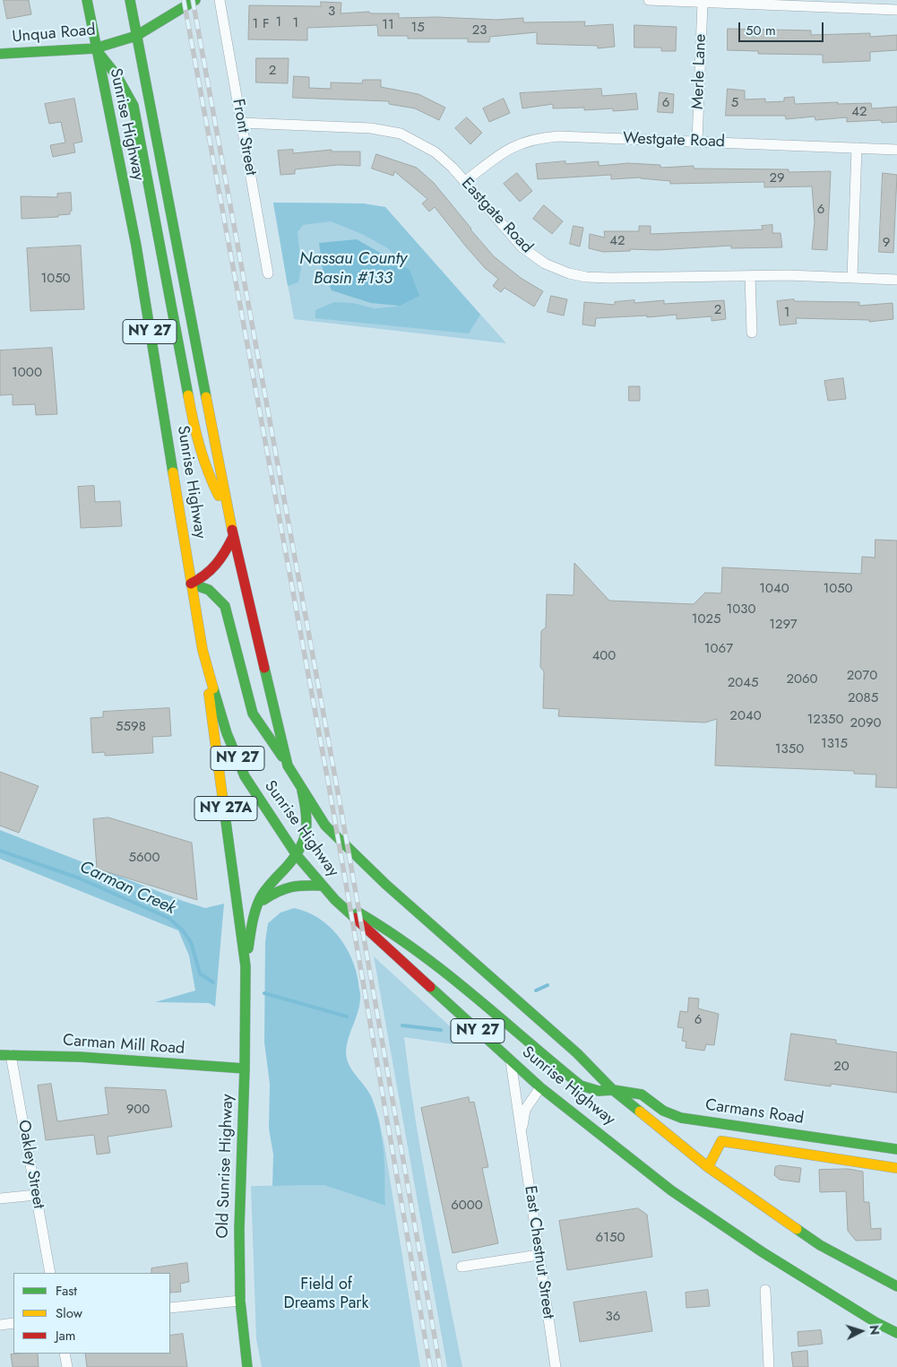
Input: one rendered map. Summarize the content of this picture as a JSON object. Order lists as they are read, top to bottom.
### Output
{
  "streets": {
    "main road": [
      "Unqua Road",
      "Sunrise Highway",
      "NY 27",
      "NY 27A",
      "Carman Mill Road",
      "Carmans Road",
      "Old Sunrise Highway"
    ],
    "street": [
      "Merle Lane",
      "Front Street",
      "Westgate Road",
      "Eastgate Road",
      "Oakley Street",
      "East Chestnut Street"
    ]
  },
  "crossings": [
    ["Unqua Road", "Sunrise Highway"],
    ["Merle Lane", "Westgate Road"],
    ["Sunrise Highway", "Carmans Road"],
    ["Sunrise Highway", "Old Sunrise Highway"],
    ["Sunrise Highway", "East Chestnut Street"],
    ["Front Street", "Eastgate Road"],
    ["Westgate Road", "Eastgate Road"],
    ["Carman Mill Road", "Oakley Street"],
    ["Carman Mill Road", "Old Sunrise Highway"]
  ],
  "water": ["Nassau County Basin #133", "Carman Creek"],
  "parks": ["Field of Dreams Park"],
  "house_numbers": [
    "3",
    "1",
    "1",
    "1 F",
    "11",
    "15",
    "23",
    "2",
    "6",
    "5",
    "42",
    "29",
    "6",
    "42",
    "9",
    "1050",
    "2",
    "1",
    "1000",
    "1040",
    "1050",
    "1030",
    "1025",
    "1297",
    "1067",
    "400",
    "2070",
    "2060",
    "2045",
    "2085",
    "2040",
    "12350",
    "2090",
    "5598",
    "1315",
    "1350",
    "5600",
    "6",
    "20",
    "900",
    "6000",
    "6150",
    "36"
  ],
  "legend": ["Fast", "Slow", "Jam"],
  "scale_bar": "50 m",
  "north": "right"
}
